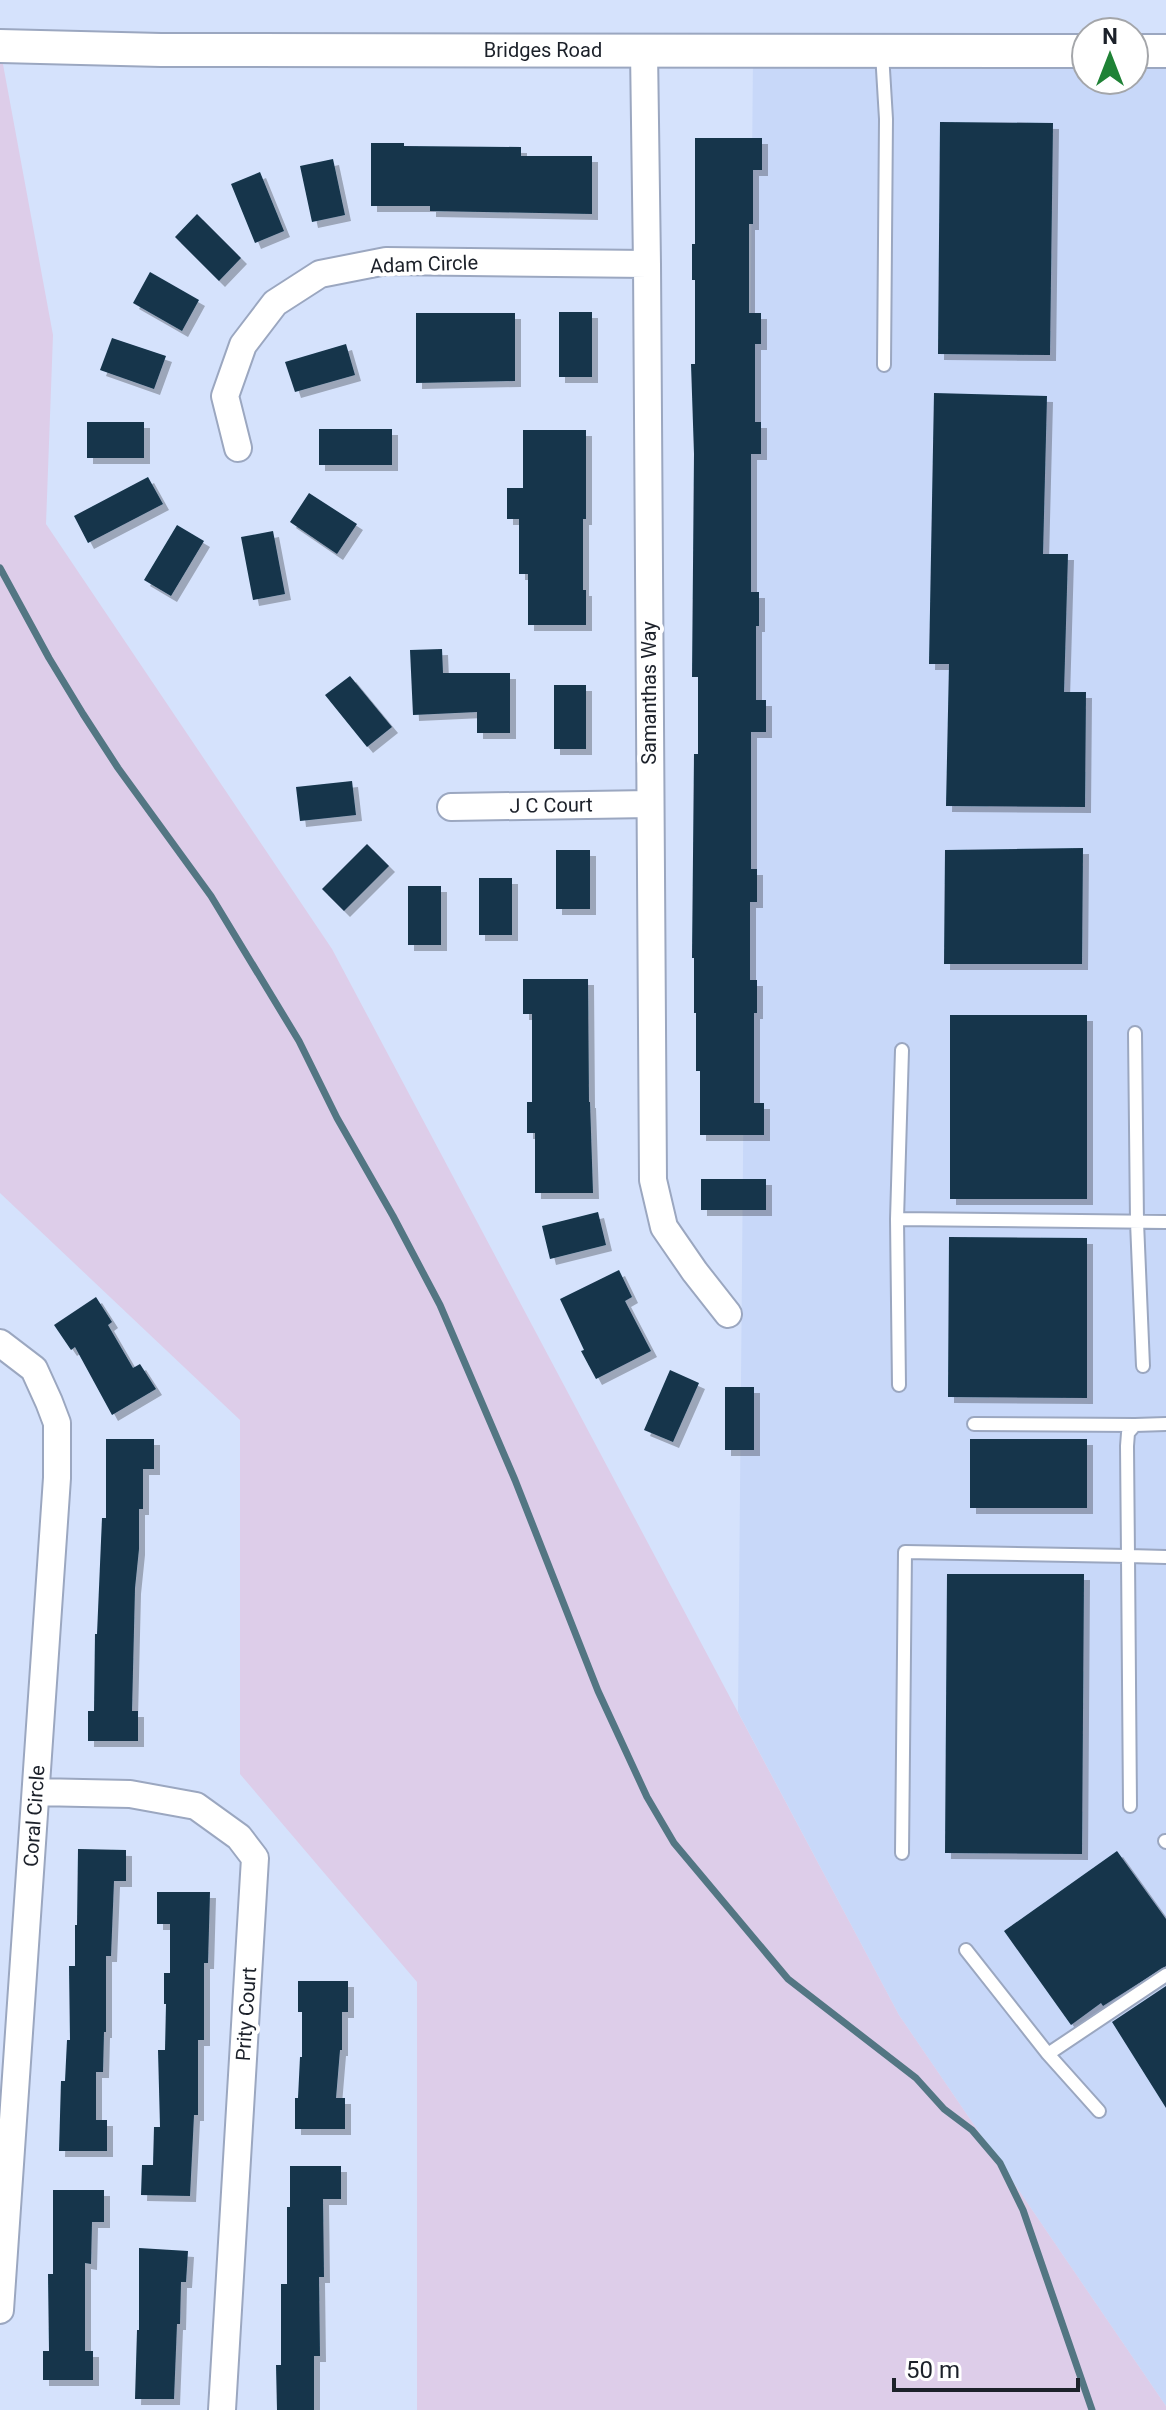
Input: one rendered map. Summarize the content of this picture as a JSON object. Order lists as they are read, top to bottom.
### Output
{
  "streets": {
    "street": [
      "Bridges Road",
      "Adam Circle",
      "Samanthas Way",
      "J C Court",
      "Coral Circle",
      "Prity Court"
    ]
  },
  "crossings": [
    ["Bridges Road", "Samanthas Way"],
    ["Adam Circle", "Samanthas Way"],
    ["Samanthas Way", "J C Court"],
    ["Coral Circle", "Prity Court"]
  ],
  "scale_bar": "50 m",
  "north": "top"
}
